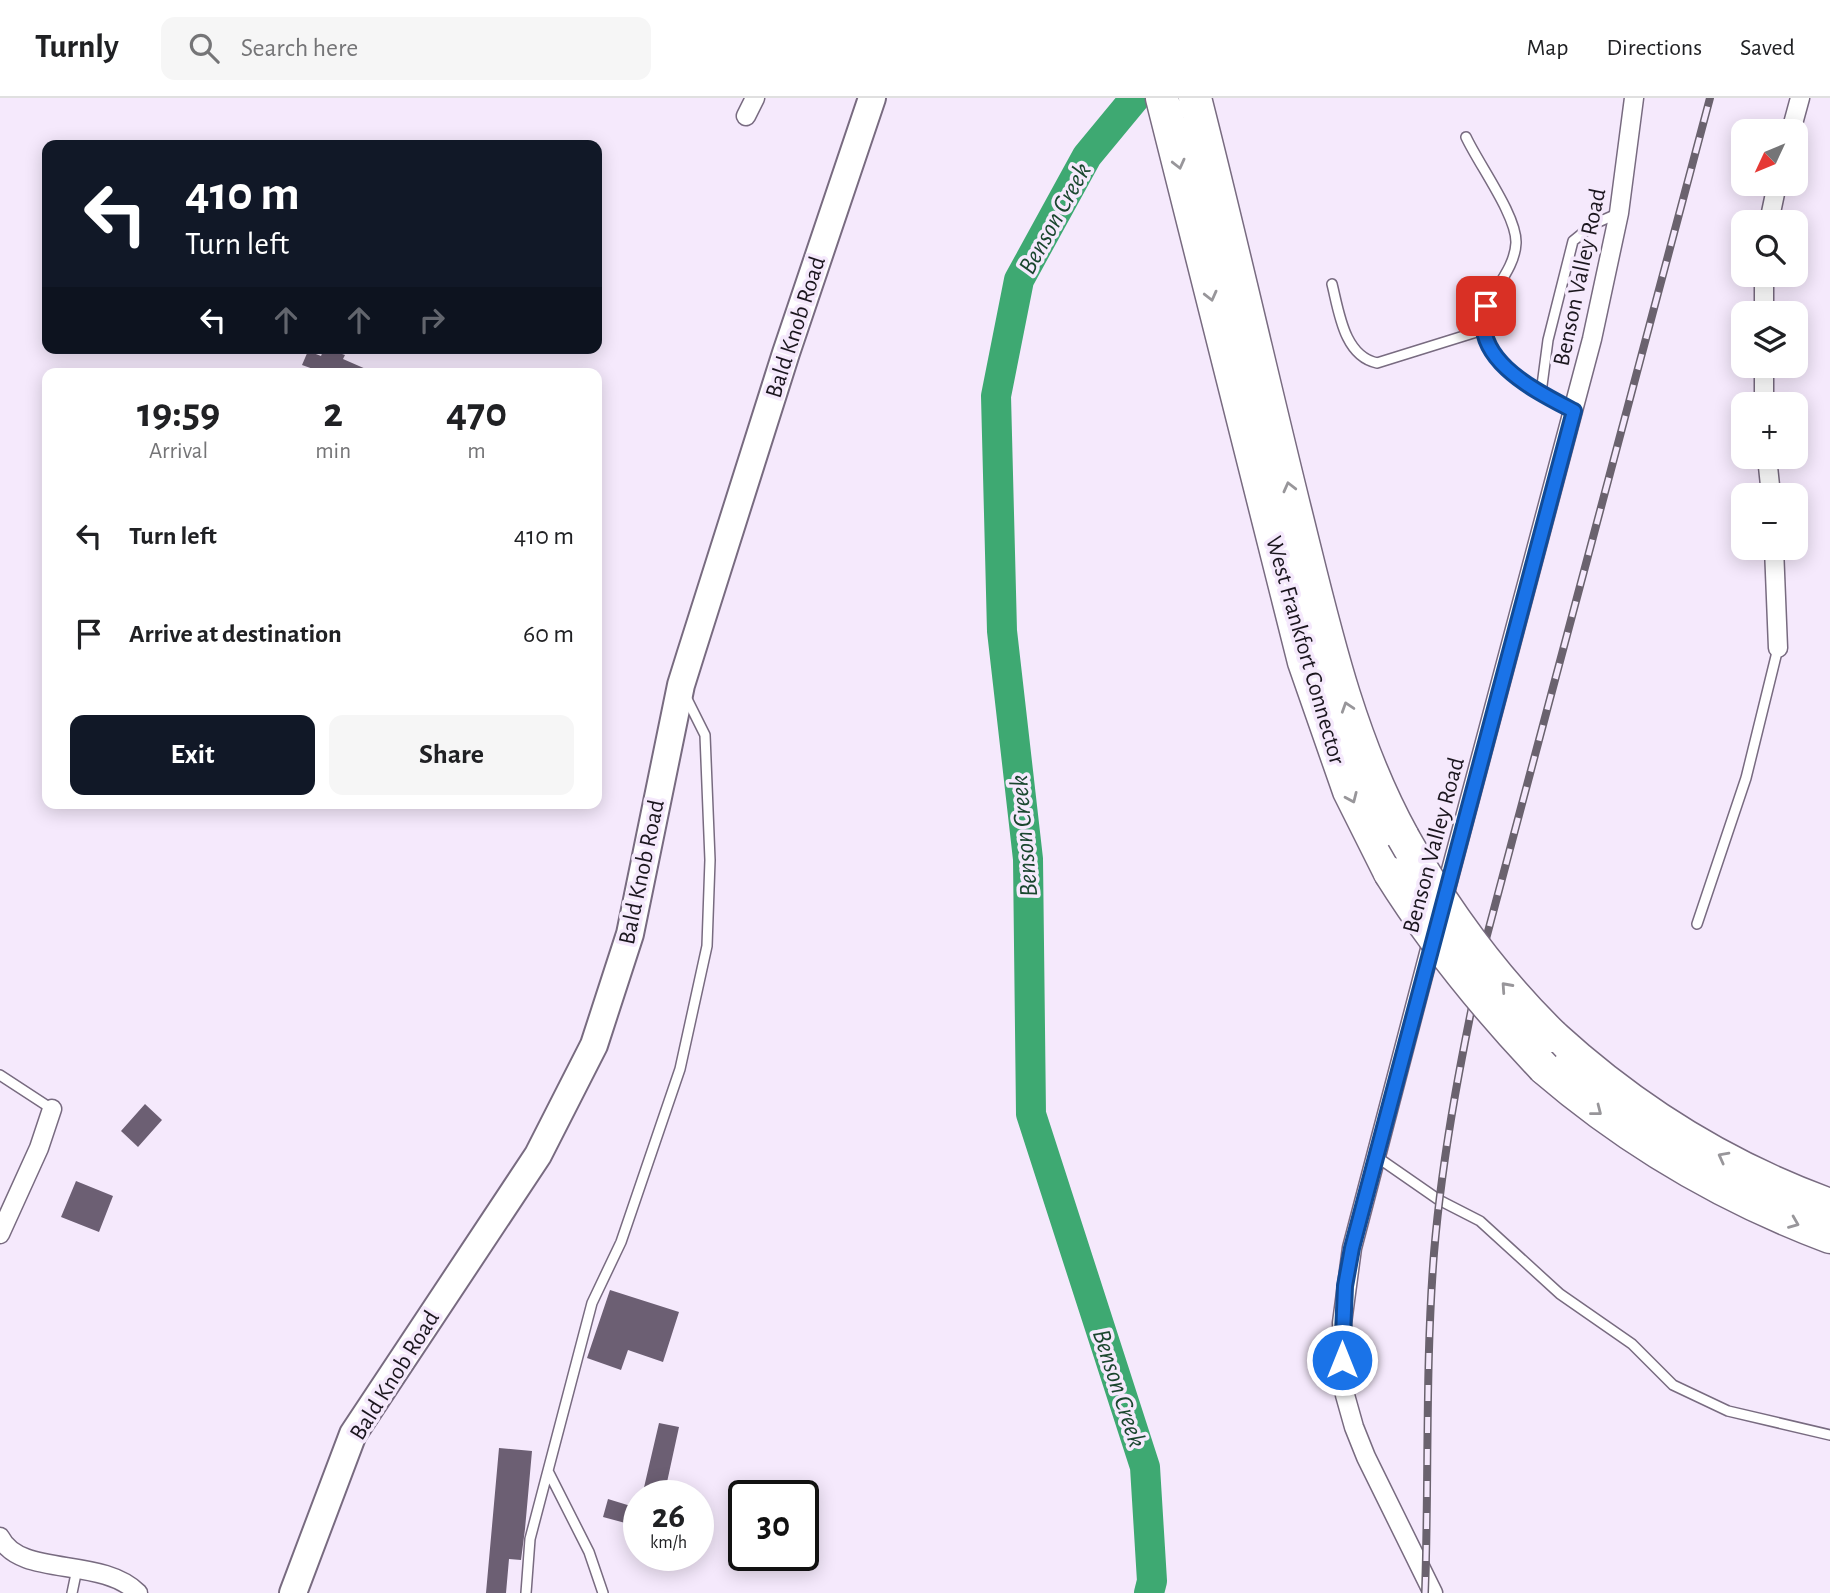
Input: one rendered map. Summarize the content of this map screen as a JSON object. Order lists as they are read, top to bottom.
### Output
{
  "streets": {
    "highway": ["West Frankfort Connector"],
    "main road": ["Bald Knob Road"],
    "street": ["Benson Valley Road"]
  },
  "water": ["Benson Creek"],
  "north": "bottom left",
  "page": {
    "header": "Turnly",
    "search": "Search here",
    "nav": ["Map", "Directions", "Saved"],
    "map_buttons": ["+", "−"],
    "turn": ["410 m", "Turn left"],
    "eta": [
      "19:59",
      "Arrival",
      "2",
      "min",
      "470",
      "m"
    ],
    "list": [
      {
        "name": "Turn left",
        "value": "410 m"
      },
      {
        "name": "Arrive at destination",
        "value": "60 m"
      }
    ],
    "buttons": ["Exit", "Share"],
    "speed": "26 km/h",
    "limit": "30"
  }
}
